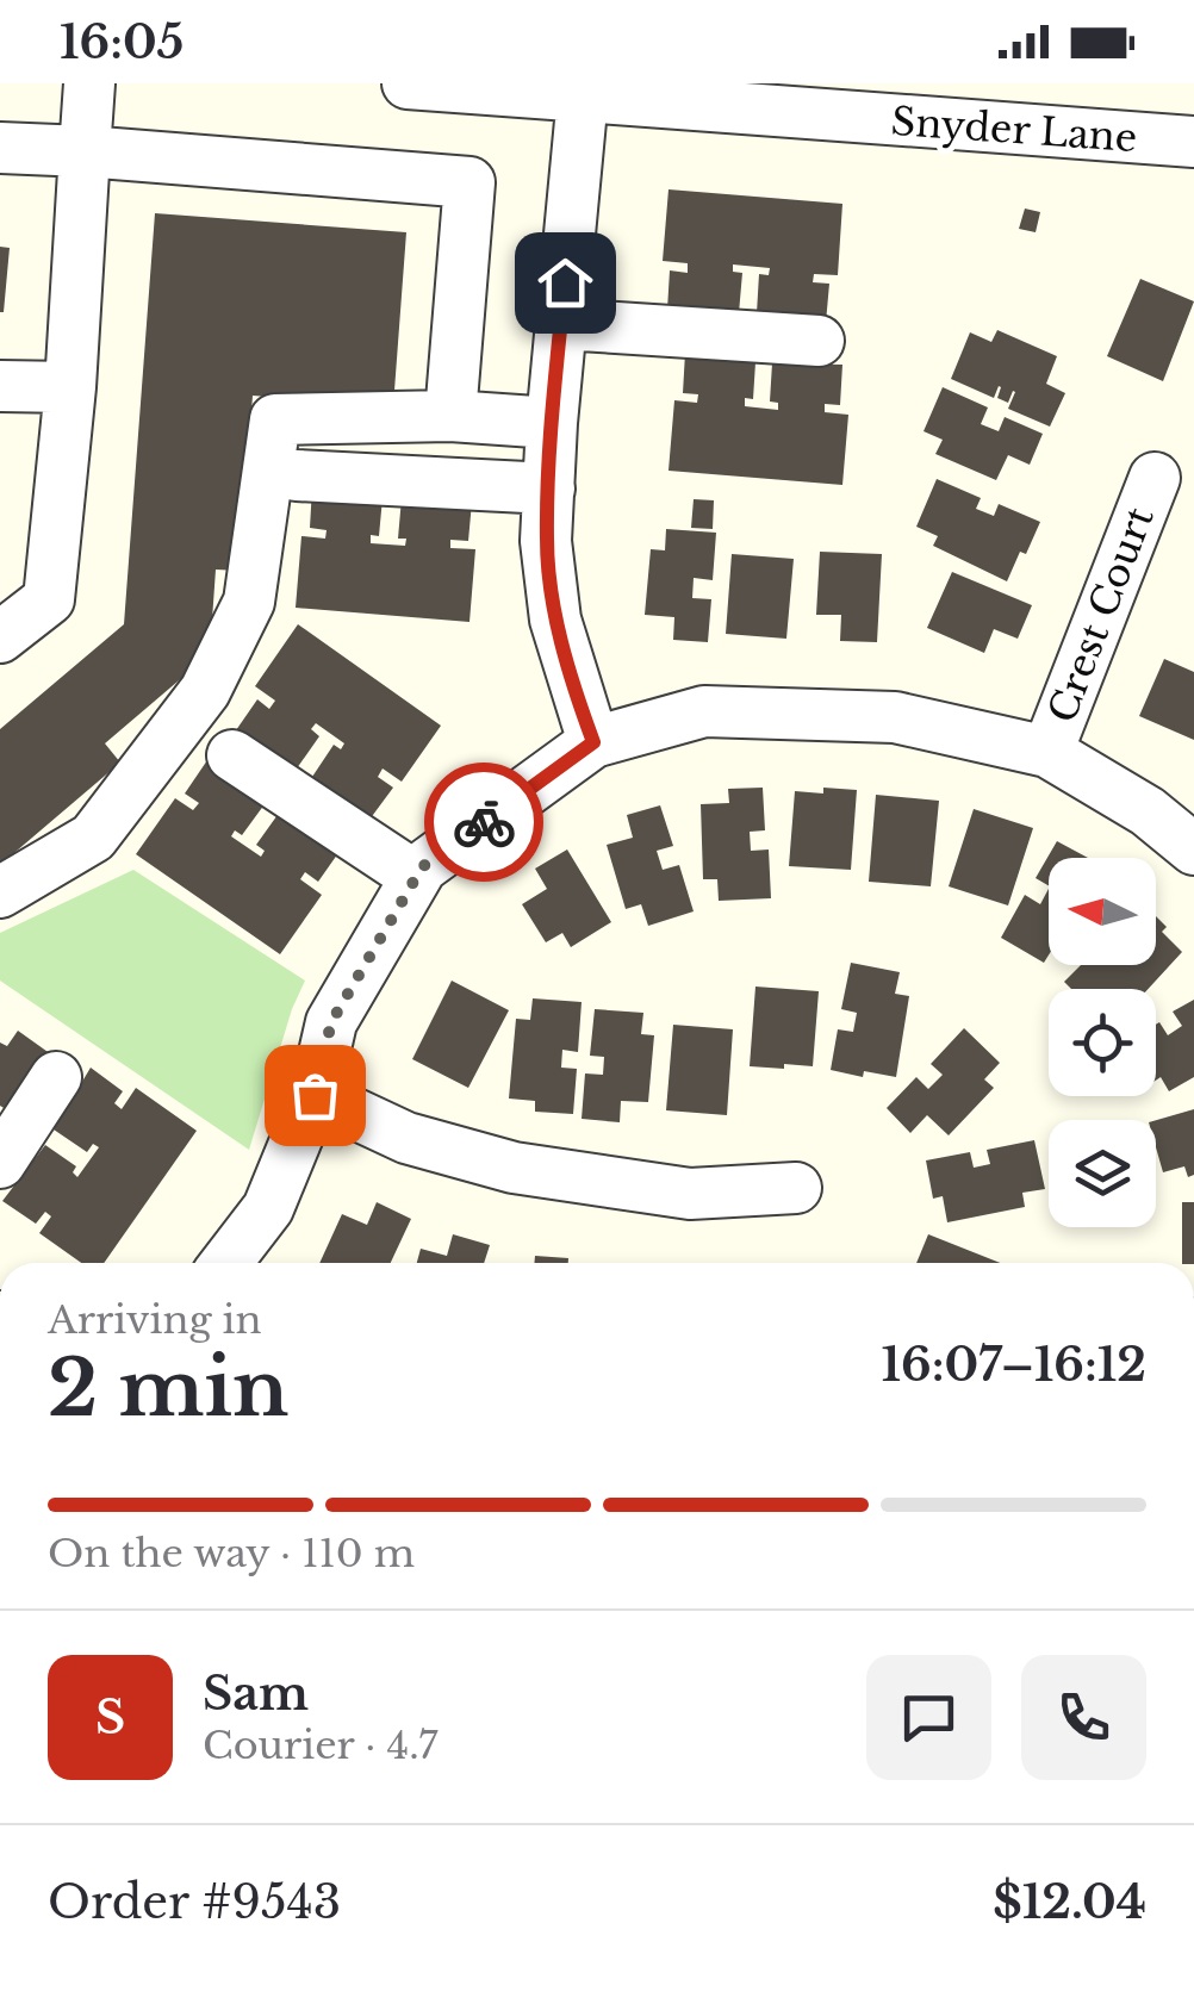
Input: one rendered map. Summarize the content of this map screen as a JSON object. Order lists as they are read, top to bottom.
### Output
{
  "streets": {
    "street": ["Snyder Lane", "Crest Court"]
  },
  "north": "left",
  "page": {
    "status": "16:05",
    "heading": ["2 min", "Arriving in", "16:07–16:12"],
    "panel": [
      "Sam",
      "Courier · 4.7",
      "Order #9543",
      "$12.04"
    ],
    "bar": "On the way · 110 m",
    "round": "S"
  }
}
